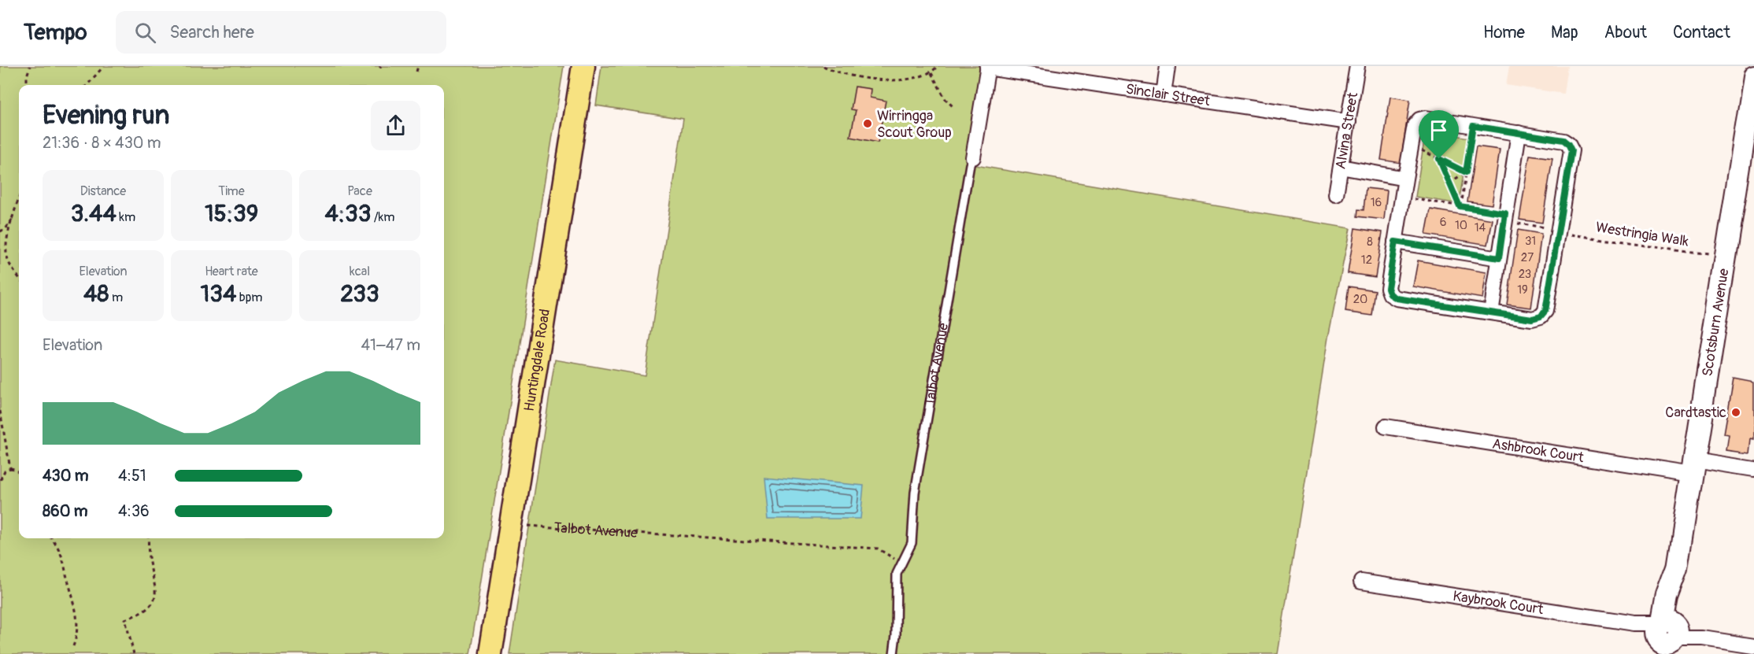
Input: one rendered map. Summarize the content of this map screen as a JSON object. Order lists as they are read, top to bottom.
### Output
{
  "streets": {
    "main road": ["Huntingdale Road"],
    "street": [
      "Sinclair Street",
      "Alvina Street",
      "Scotsburn Avenue",
      "Talbot Avenue",
      "Ashbrook Court",
      "Kaybrook Court"
    ],
    "path": ["Westringia Walk"]
  },
  "crossings": [
    ["Sinclair Street", "Alvina Street"],
    ["Sinclair Street", "Talbot Avenue"],
    ["Scotsburn Avenue", "Ashbrook Court"],
    ["Scotsburn Avenue", "Kaybrook Court"],
    ["Huntingdale Road", "Talbot Avenue"]
  ],
  "places": ["Wirringga Scout Group", "Cardtastic"],
  "house_numbers": [
    "16",
    "6",
    "10",
    "14",
    "31",
    "8",
    "27",
    "12",
    "23",
    "19",
    "20"
  ],
  "page": {
    "header": "Tempo",
    "search": "Search here",
    "nav": [
      "Home",
      "Map",
      "About",
      "Contact"
    ],
    "heading": ["Evening run", "21:36 · 8 × 430 m"],
    "stats": [
      ["Distance", "3.44 km"],
      ["Time", "15:39"],
      ["Pace", "4:33 /km"],
      ["Elevation", "48 m"],
      ["Heart rate", "134 bpm"],
      ["kcal", "233"]
    ],
    "chart": ["Elevation", "41–47 m"],
    "list": [
      {
        "name": "430 m",
        "note": "4:51"
      },
      {
        "name": "860 m",
        "note": "4:36"
      }
    ]
  }
}
